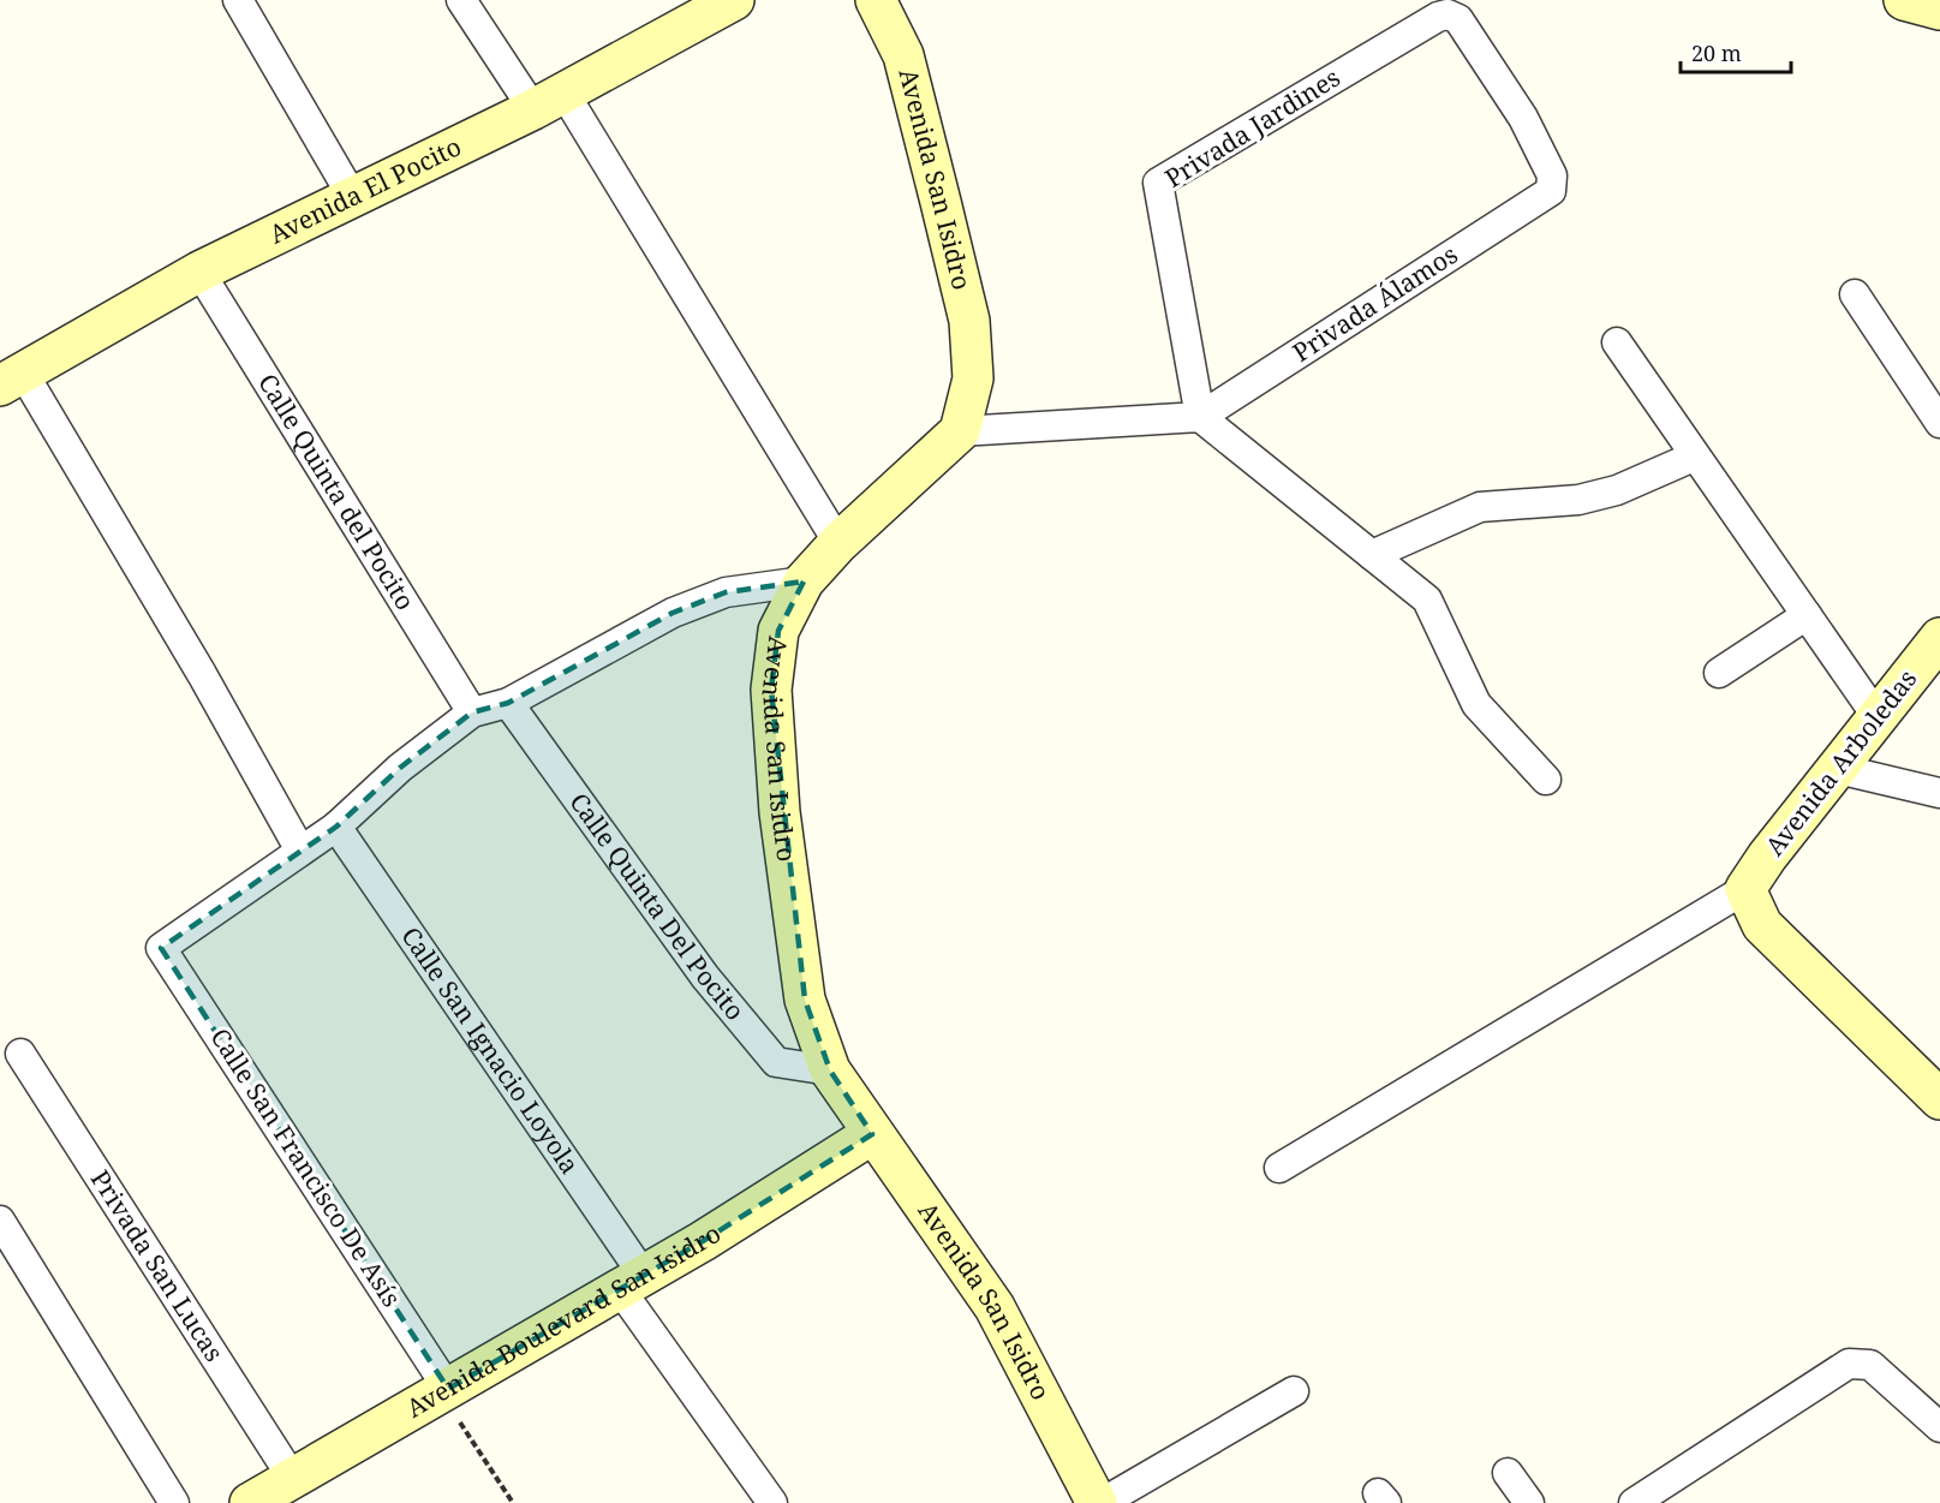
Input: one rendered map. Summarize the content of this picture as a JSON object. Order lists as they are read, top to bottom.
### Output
{
  "streets": {
    "main road": [
      "Avenida San Isidro",
      "Avenida El Pocito",
      "Avenida Arboledas",
      "Avenida Boulevard San Isidro"
    ],
    "street": [
      "Privada Jardines",
      "Privada Álamos",
      "Calle Quinta del Pocito",
      "Calle Quinta Del Pocito",
      "Calle San Ignacio Loyola",
      "Calle San Francisco De Asís",
      "Privada San Lucas"
    ]
  },
  "crossings": [
    ["Privada Jardines", "Privada Álamos"],
    ["Avenida San Isidro", "Calle Quinta Del Pocito"],
    ["Avenida San Isidro", "Avenida Boulevard San Isidro"],
    ["Avenida El Pocito", "Calle Quinta del Pocito"],
    ["Calle San Ignacio Loyola", "Avenida Boulevard San Isidro"],
    ["Calle San Francisco De Asís", "Avenida Boulevard San Isidro"],
    ["Privada San Lucas", "Avenida Boulevard San Isidro"]
  ],
  "scale_bar": "20 m"
}
